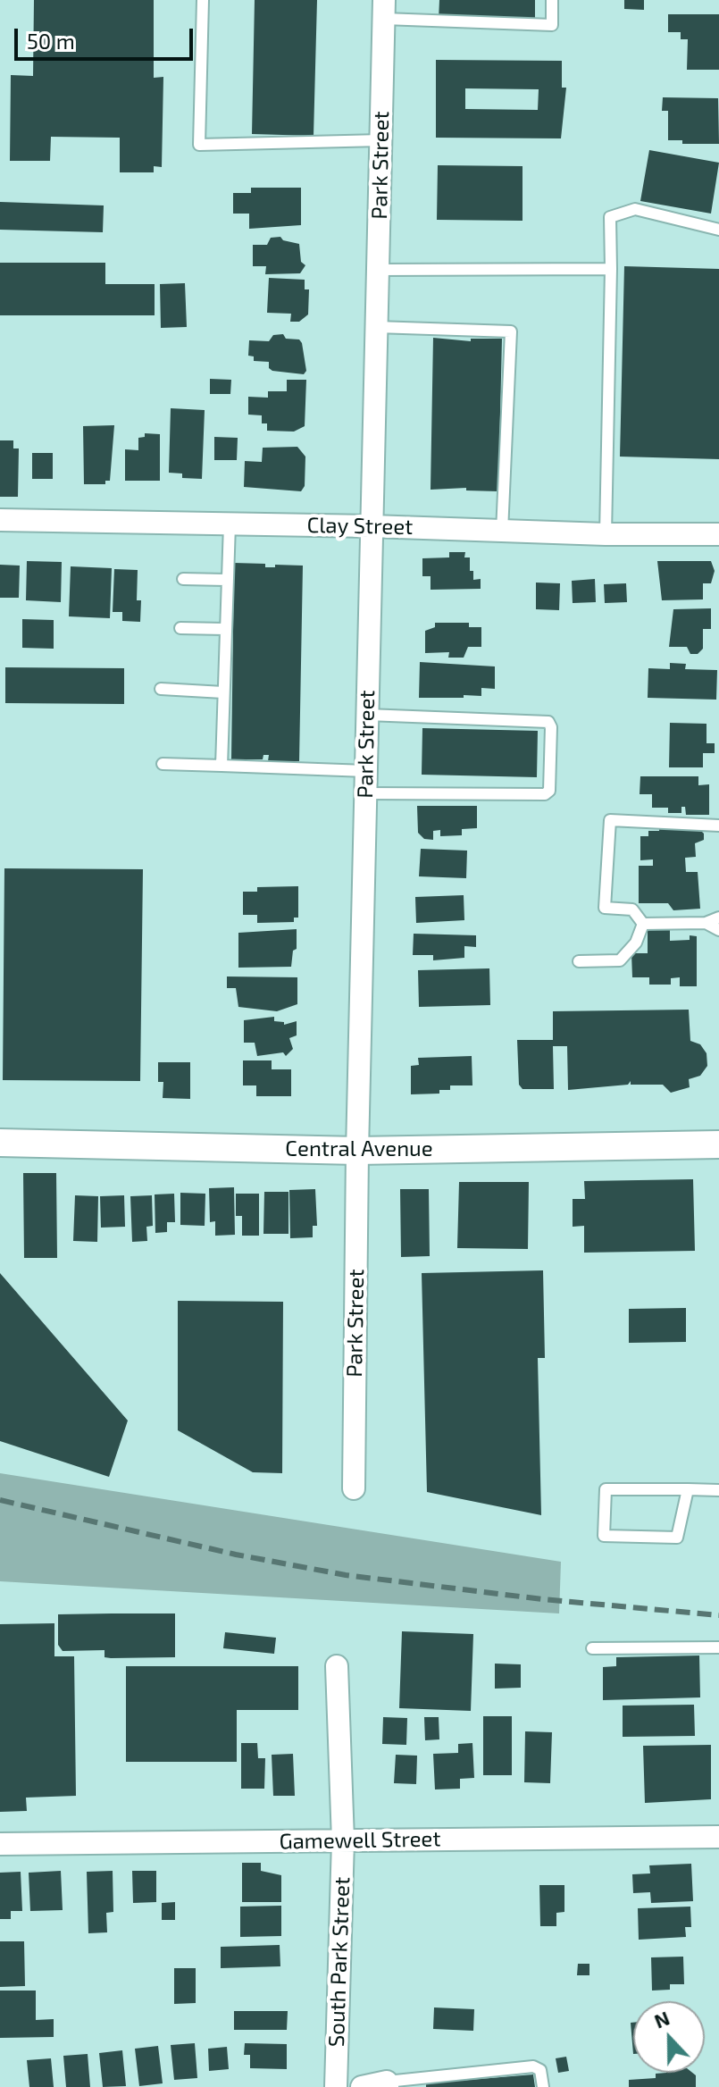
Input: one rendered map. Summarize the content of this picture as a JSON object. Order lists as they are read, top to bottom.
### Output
{
  "streets": {
    "street": [
      "Park Street",
      "Clay Street",
      "Central Avenue",
      "Gamewell Street",
      "South Park Street"
    ]
  },
  "crossings": [
    ["Park Street", "Clay Street"],
    ["Park Street", "Central Avenue"],
    ["Gamewell Street", "South Park Street"]
  ],
  "scale_bar": "50 m",
  "north": "top"
}
